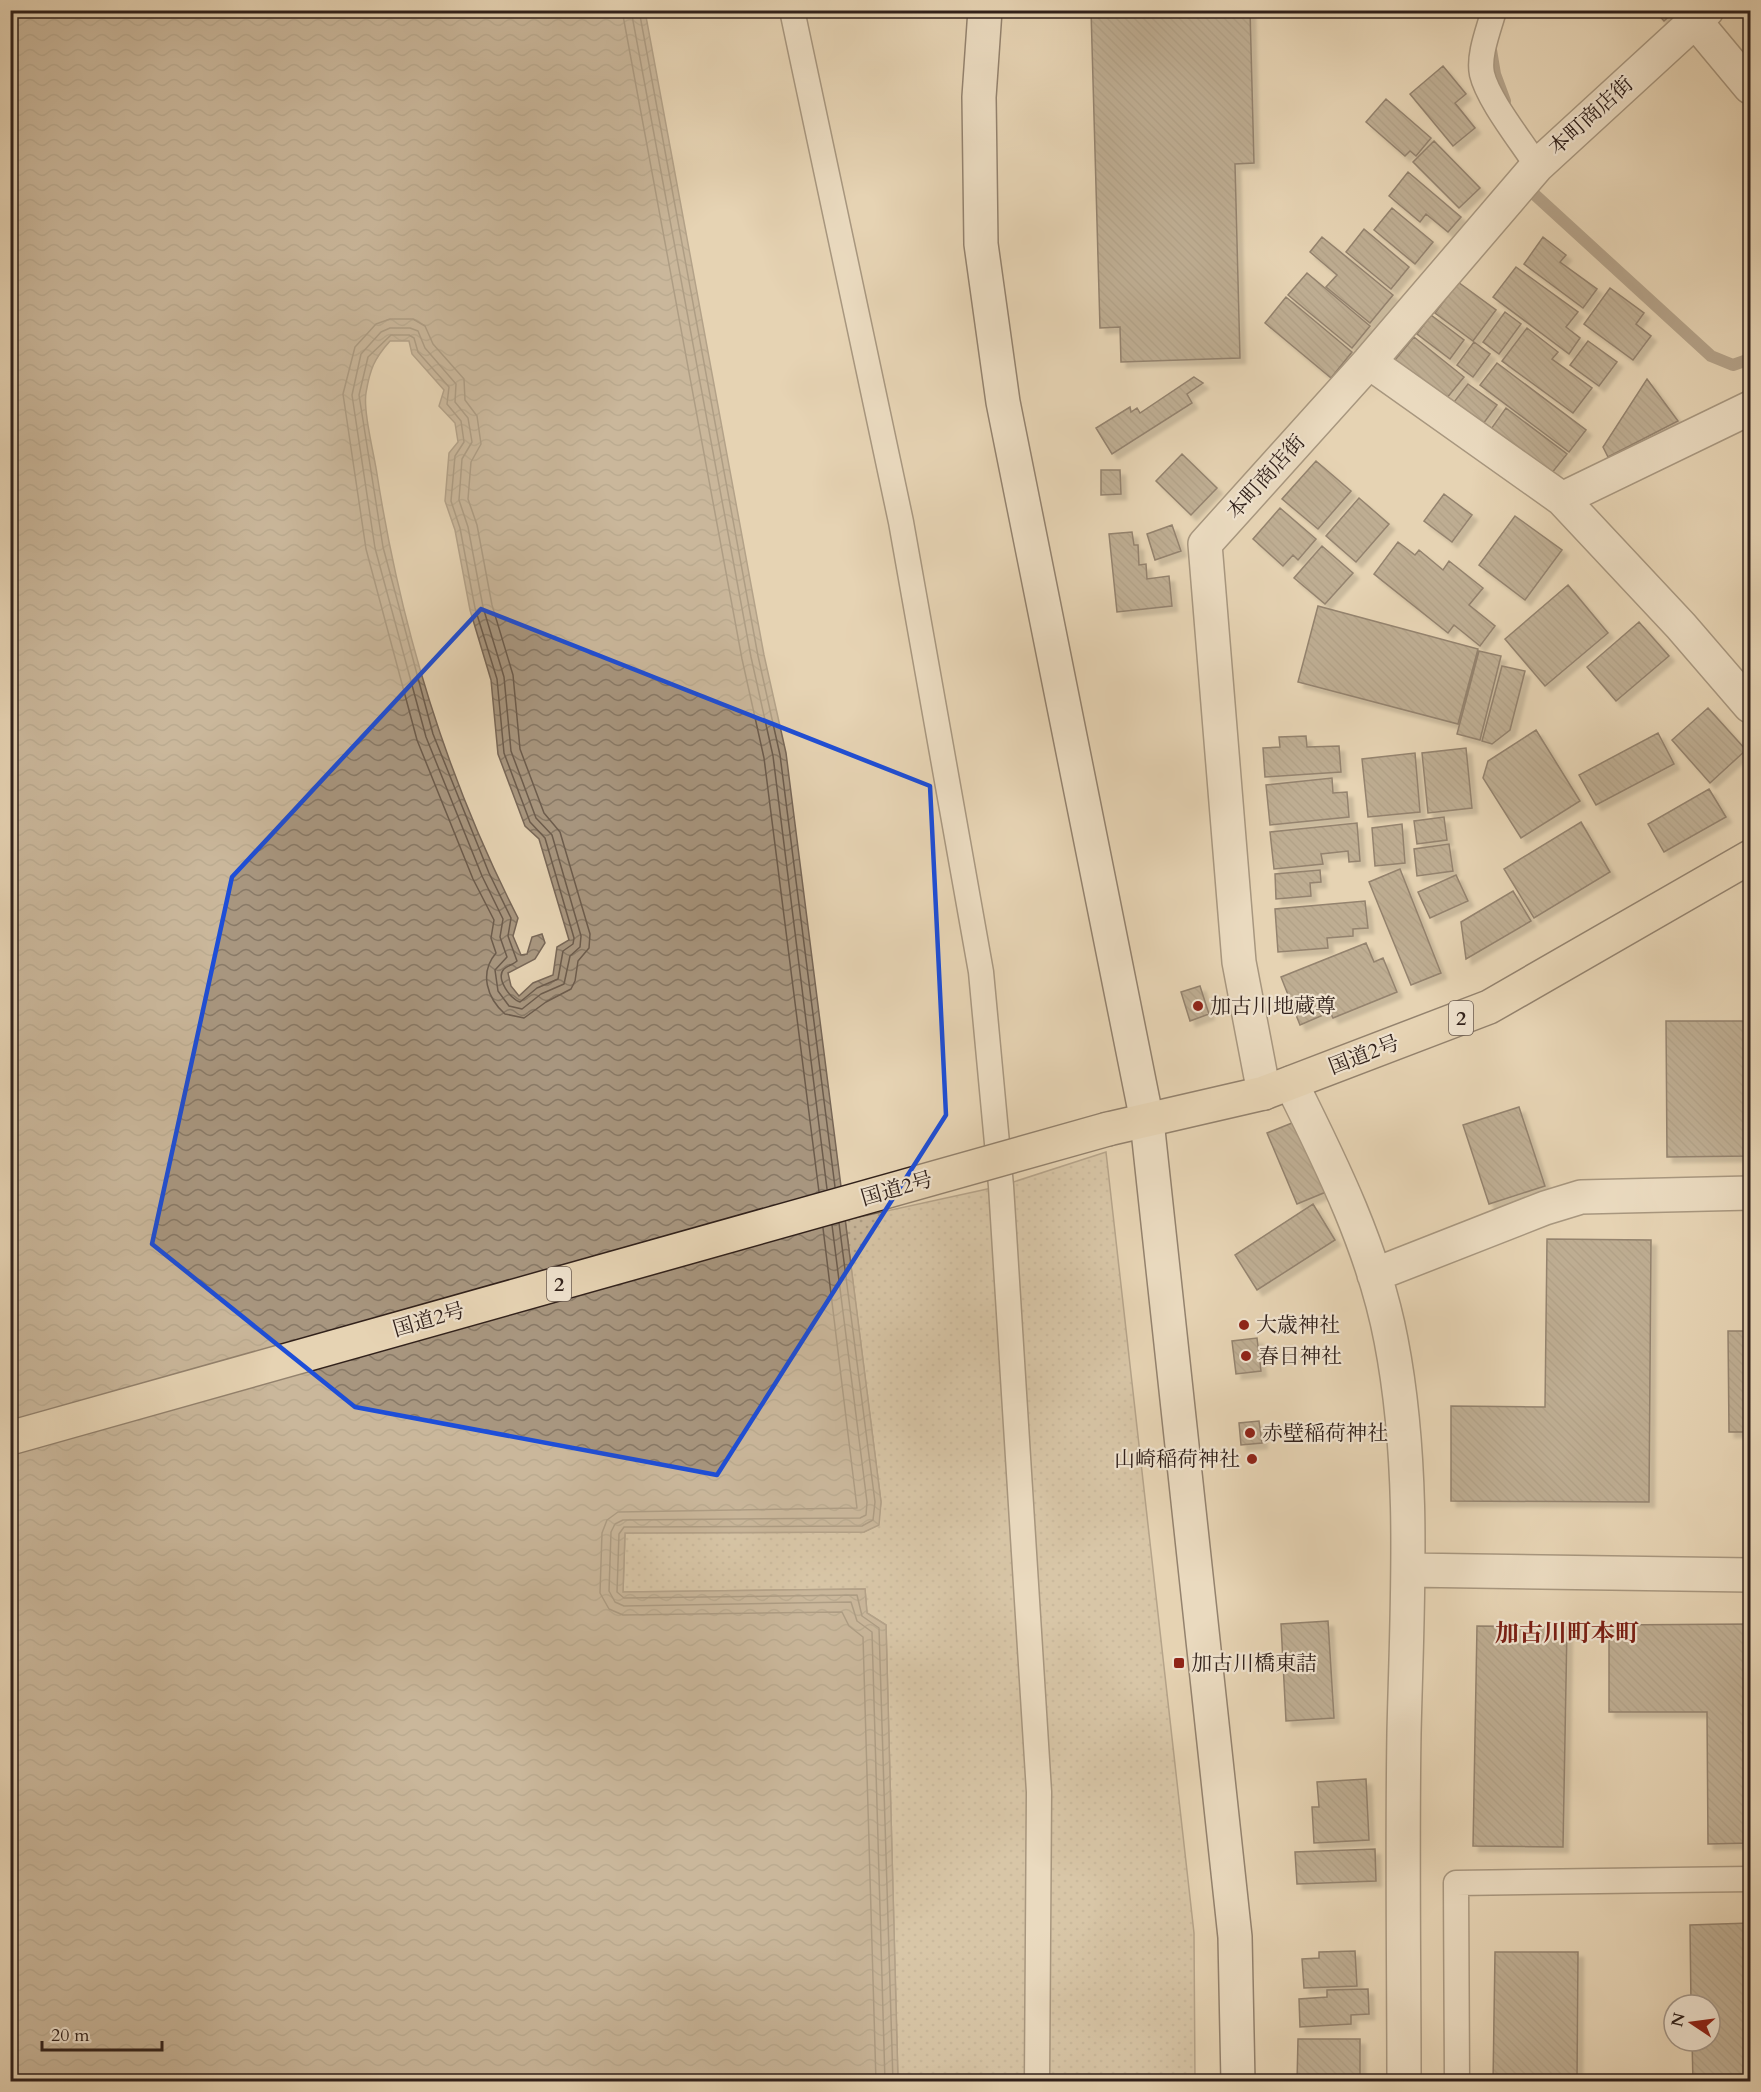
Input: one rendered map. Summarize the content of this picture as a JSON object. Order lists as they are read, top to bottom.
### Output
{
  "streets": {
    "highway": ["2", "国道2号"],
    "street": ["本町商店街"]
  },
  "crossings": [
    ["本町商店街", "国道2号"]
  ],
  "districts": ["加古川町本町"],
  "places": {
    "other": [
      "加古川地蔵尊",
      "大歳神社",
      "春日神社",
      "赤壁稲荷神社",
      "山崎稲荷神社"
    ],
    "transit": ["加古川橋東詰"]
  },
  "scale_bar": "20 m",
  "north": "left"
}
